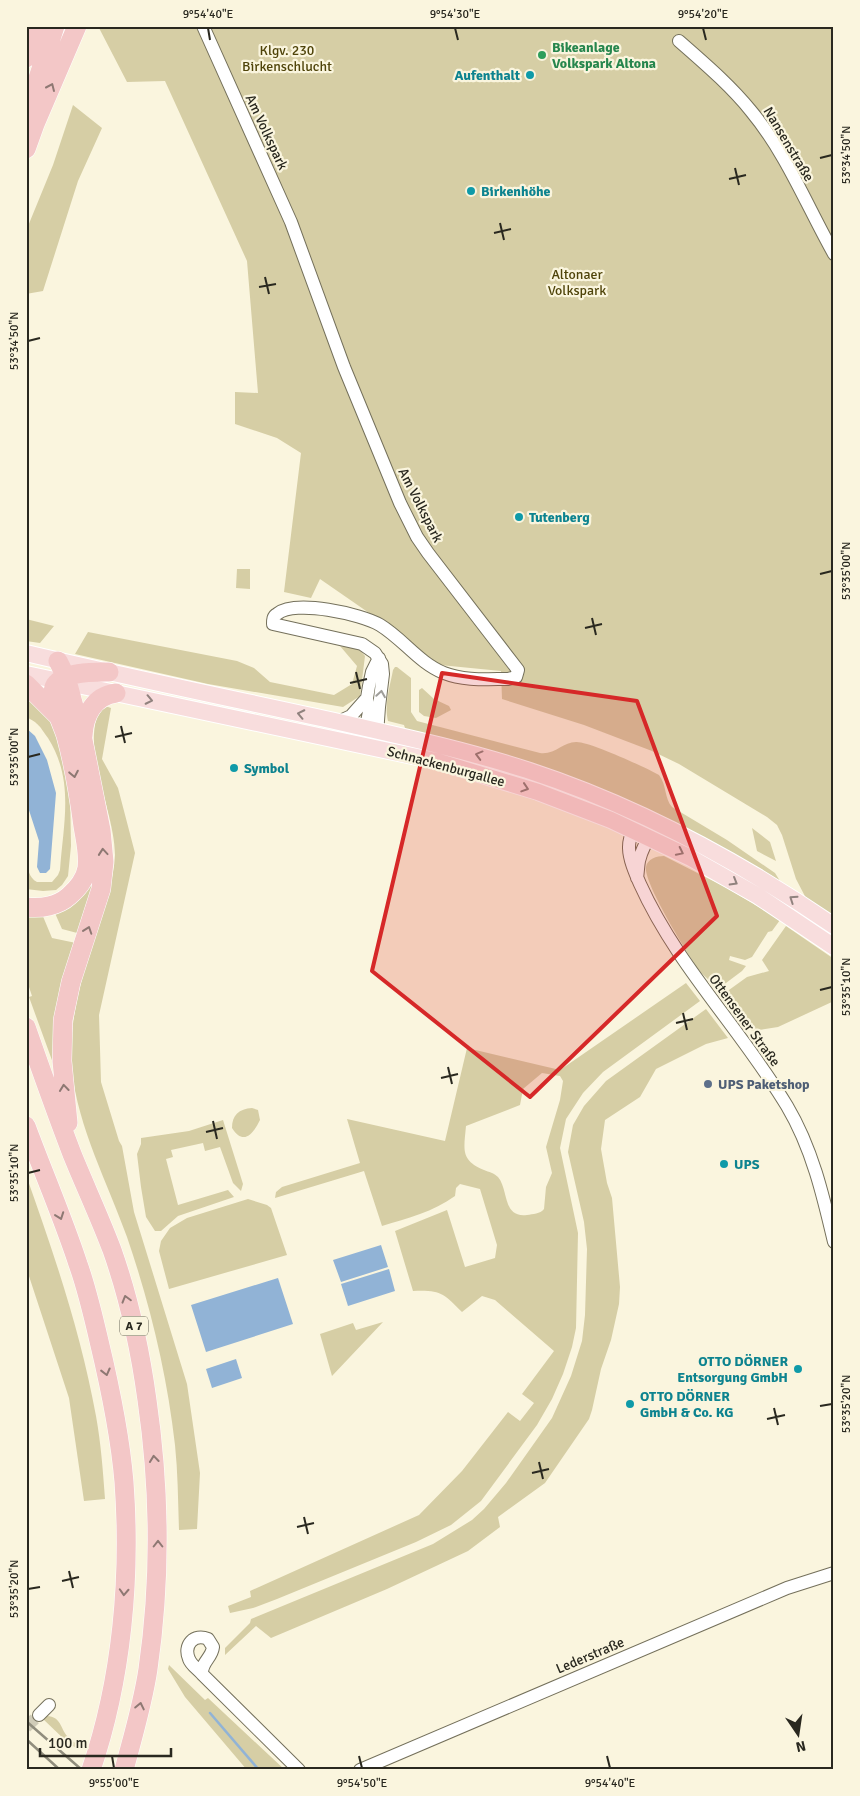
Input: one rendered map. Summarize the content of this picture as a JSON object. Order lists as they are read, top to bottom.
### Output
{
  "streets": {
    "highway": ["A 7"],
    "main road": ["Schnackenburgallee"],
    "street": [
      "Am Volkspark",
      "Nansenstraße",
      "Ottensener Straße",
      "Lederstraße"
    ]
  },
  "crossings": [
    ["Schnackenburgallee", "Ottensener Straße"]
  ],
  "parks": ["Klgv. 230 Birkenschlucht", "Altonaer Volkspark"],
  "places": [
    "Bikeanlage Volkspark Altona",
    "Aufenthalt",
    "Birkenhöhe",
    "Tutenberg",
    "Symbol",
    "UPS Paketshop",
    "UPS",
    "OTTO DÖRNER Entsorgung GmbH",
    "OTTO DÖRNER GmbH & Co. KG"
  ],
  "scale_bar": "100 m",
  "north": "bottom",
  "coordinates": [
    "9°54'40\"E",
    "9°54'30\"E",
    "9°54'20\"E",
    "53°34'50\"N",
    "53°35'00\"N",
    "53°35'10\"N",
    "53°35'20\"N",
    "9°55'00\"E",
    "9°54'50\"E"
  ]
}
